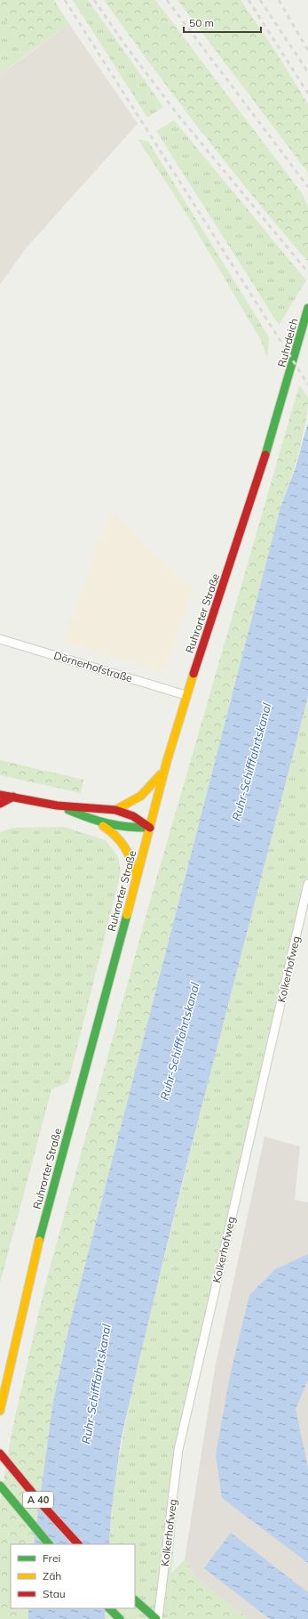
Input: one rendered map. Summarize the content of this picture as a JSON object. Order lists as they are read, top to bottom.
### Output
{
  "streets": {
    "main road": ["Ruhrdeich", "Ruhrorter Straße", "A 40"],
    "street": ["Dörnerhofstraße", "Kolkerhofweg"]
  },
  "crossings": [
    ["Ruhrdeich", "Ruhrorter Straße"],
    ["Ruhrorter Straße", "Dörnerhofstraße"]
  ],
  "water": ["Ruhr-Schifffahrtskanal"],
  "legend": ["Frei", "Zäh", "Stau"],
  "scale_bar": "50 m"
}
